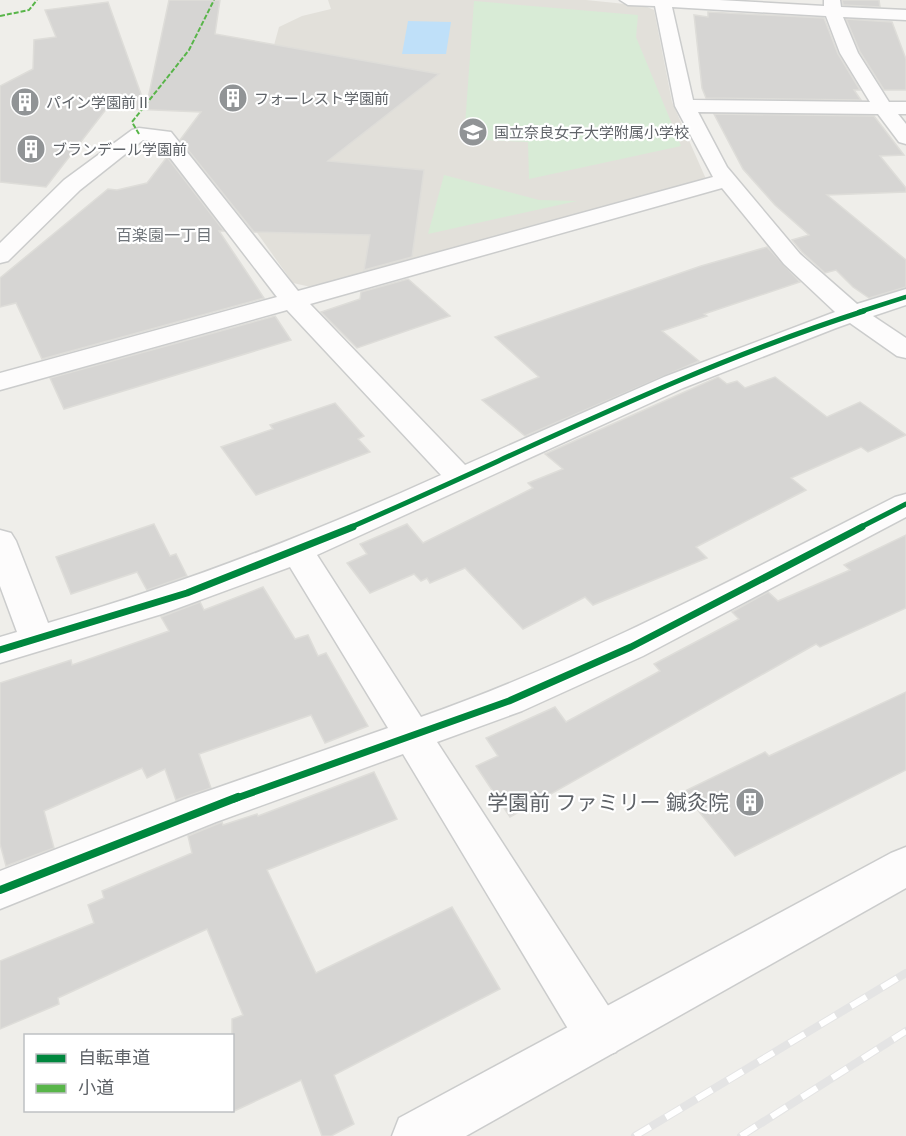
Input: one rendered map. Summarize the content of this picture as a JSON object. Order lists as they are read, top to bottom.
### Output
{
  "districts": ["百楽園一丁目"],
  "places": {
    "building": [
      "フォーレスト学園前",
      "パイン学園前Ⅱ",
      "ブランデール学園前",
      "学園前 ファミリー 鍼灸院"
    ],
    "school or university": ["国立奈良女子大学附属小学校"]
  },
  "legend": ["自転車道", "小道"]
}
